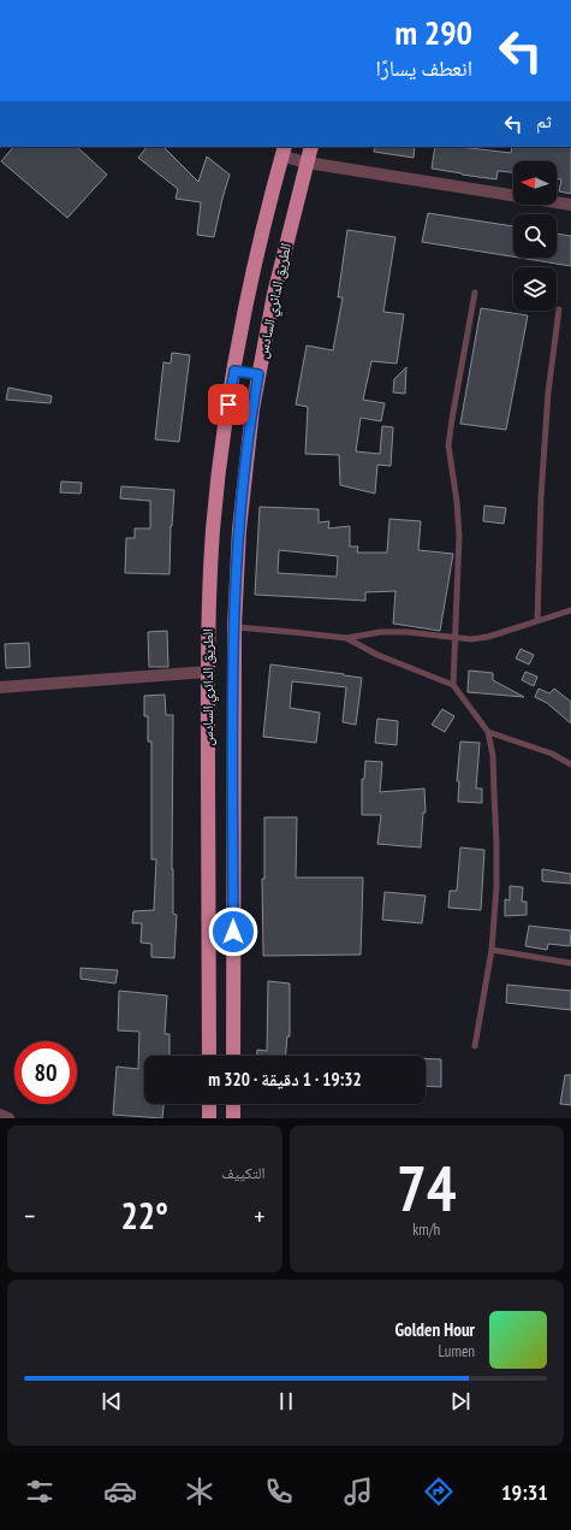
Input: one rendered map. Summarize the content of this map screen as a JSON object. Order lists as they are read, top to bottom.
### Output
{
  "streets": {
    "highway": ["الطريق الدائري السادس"]
  },
  "north": "left",
  "page": {
    "turn": ["290 m", "انعطف يسارًا"],
    "then": "ثم",
    "limit": "80",
    "trip": "19:32 · 1 دقيقة · 320 m",
    "tile": [
      ["74", "km/h"],
      "التكييف"
    ],
    "heat": ["−", "22°", "+"],
    "song": ["Golden Hour", "Lumen"],
    "tabs": "19:31"
  }
}
